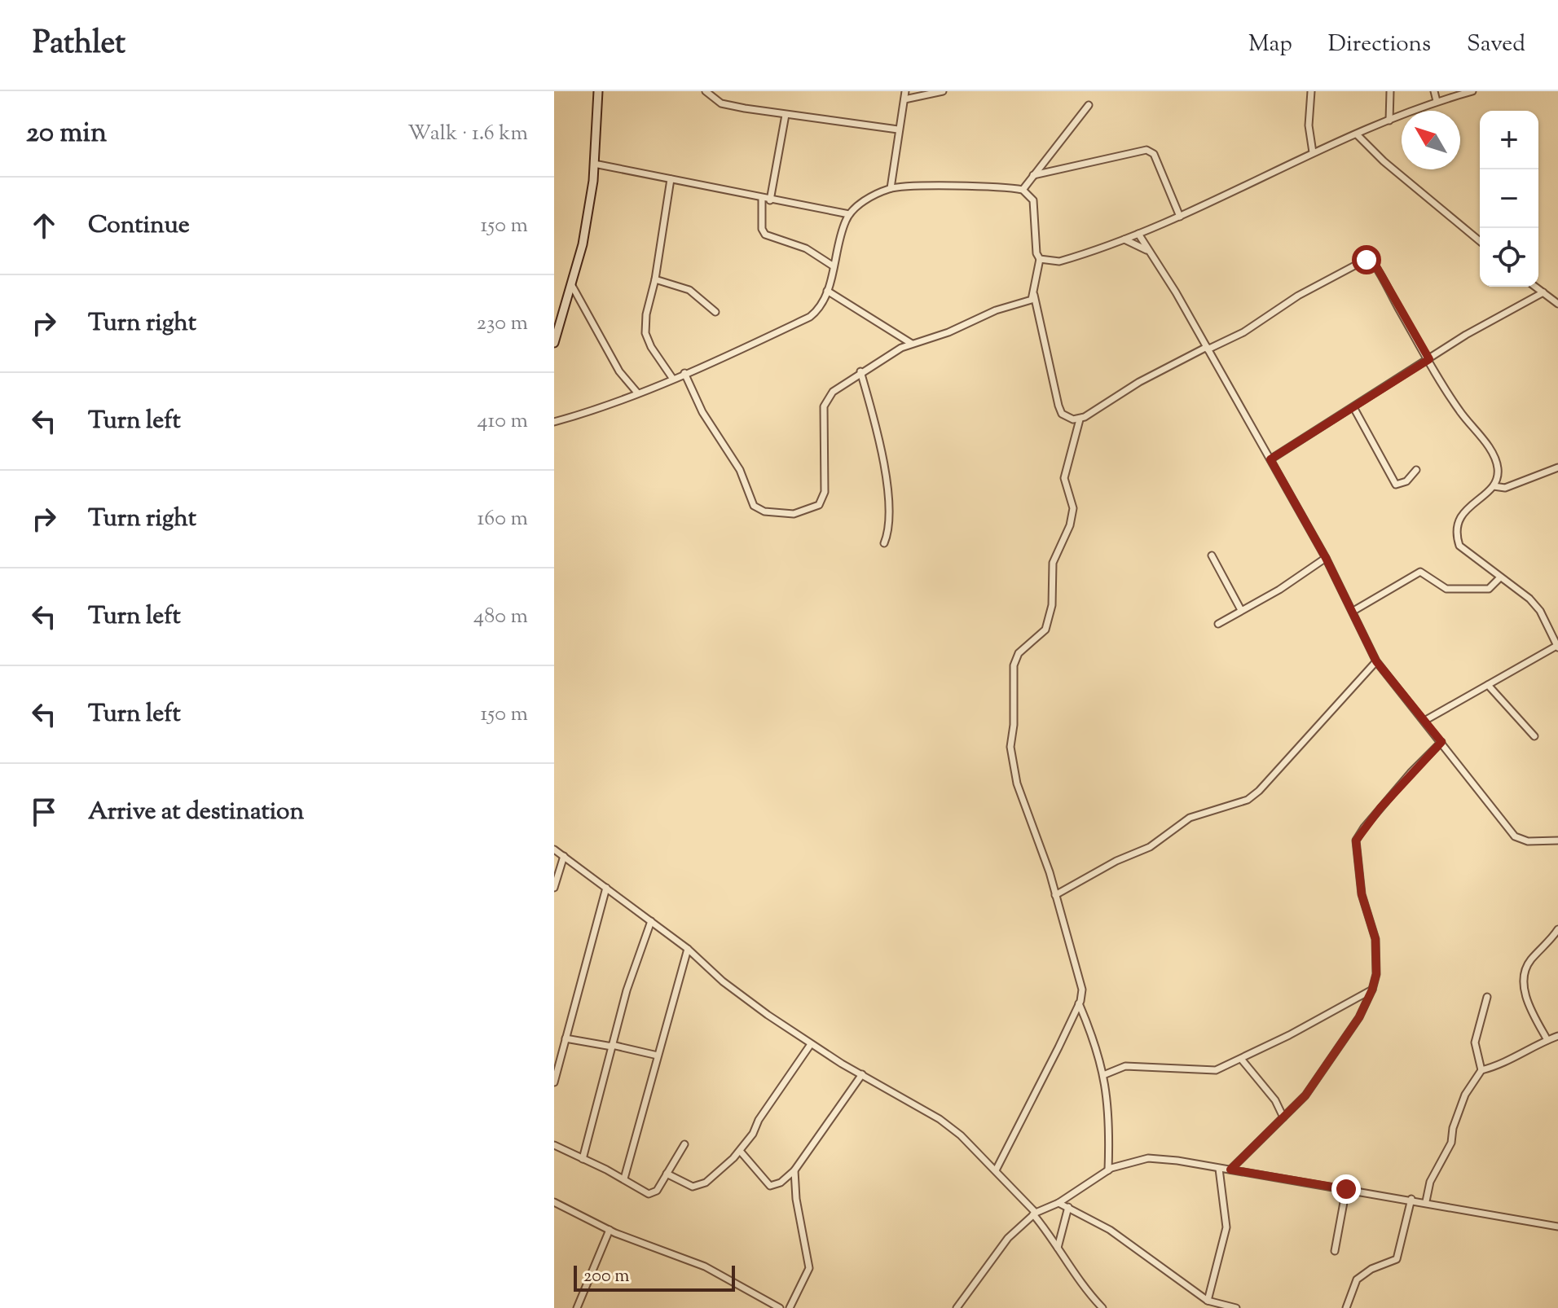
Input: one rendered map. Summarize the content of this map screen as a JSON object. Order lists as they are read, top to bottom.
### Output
{
  "scale_bar": "200 m",
  "north": "top left",
  "page": {
    "header": "Pathlet",
    "nav": ["Map", "Directions", "Saved"],
    "heading": ["20 min", "Walk · 1.6 km"],
    "map_buttons": ["+", "−"],
    "list": [
      ["Continue", "150 m"],
      ["Turn right", "230 m"],
      ["Turn left", "410 m"],
      ["Turn right", "160 m"],
      ["Turn left", "480 m"],
      ["Turn left", "150 m"],
      "Arrive at destination"
    ],
    "scale": "200 m"
  }
}
